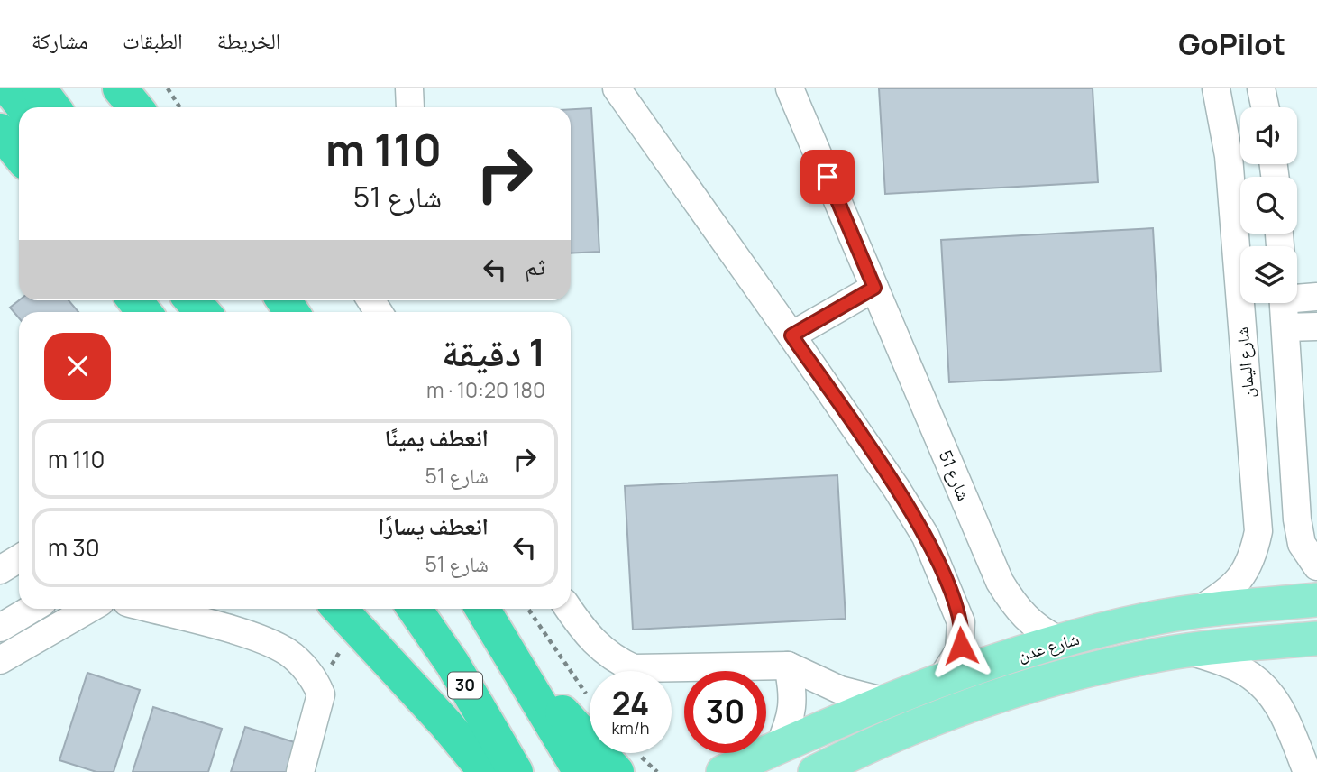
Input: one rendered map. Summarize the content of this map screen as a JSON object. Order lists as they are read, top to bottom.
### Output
{
  "streets": {
    "highway": ["30"],
    "main road": ["شارع عدن"],
    "street": ["شارع اليمان", "شارع 51"]
  },
  "crossings": [
    ["شارع اليمان", "شارع عدن"],
    ["شارع 51", "شارع عدن"]
  ],
  "page": {
    "header": "GoPilot",
    "nav": ["الخريطة", "الطبقات", "مشاركة"],
    "turn": ["110 m", "شارع 51"],
    "then": "ثم",
    "heading": ["1 دقيقة", "180 m · 10:20"],
    "list": [
      {
        "name": "انعطف يمينًا",
        "note": "شارع 51",
        "value": "110 m"
      },
      {
        "name": "انعطف يسارًا",
        "note": "شارع 51",
        "value": "30 m"
      }
    ],
    "speed": "24 km/h",
    "limit": "30"
  }
}
